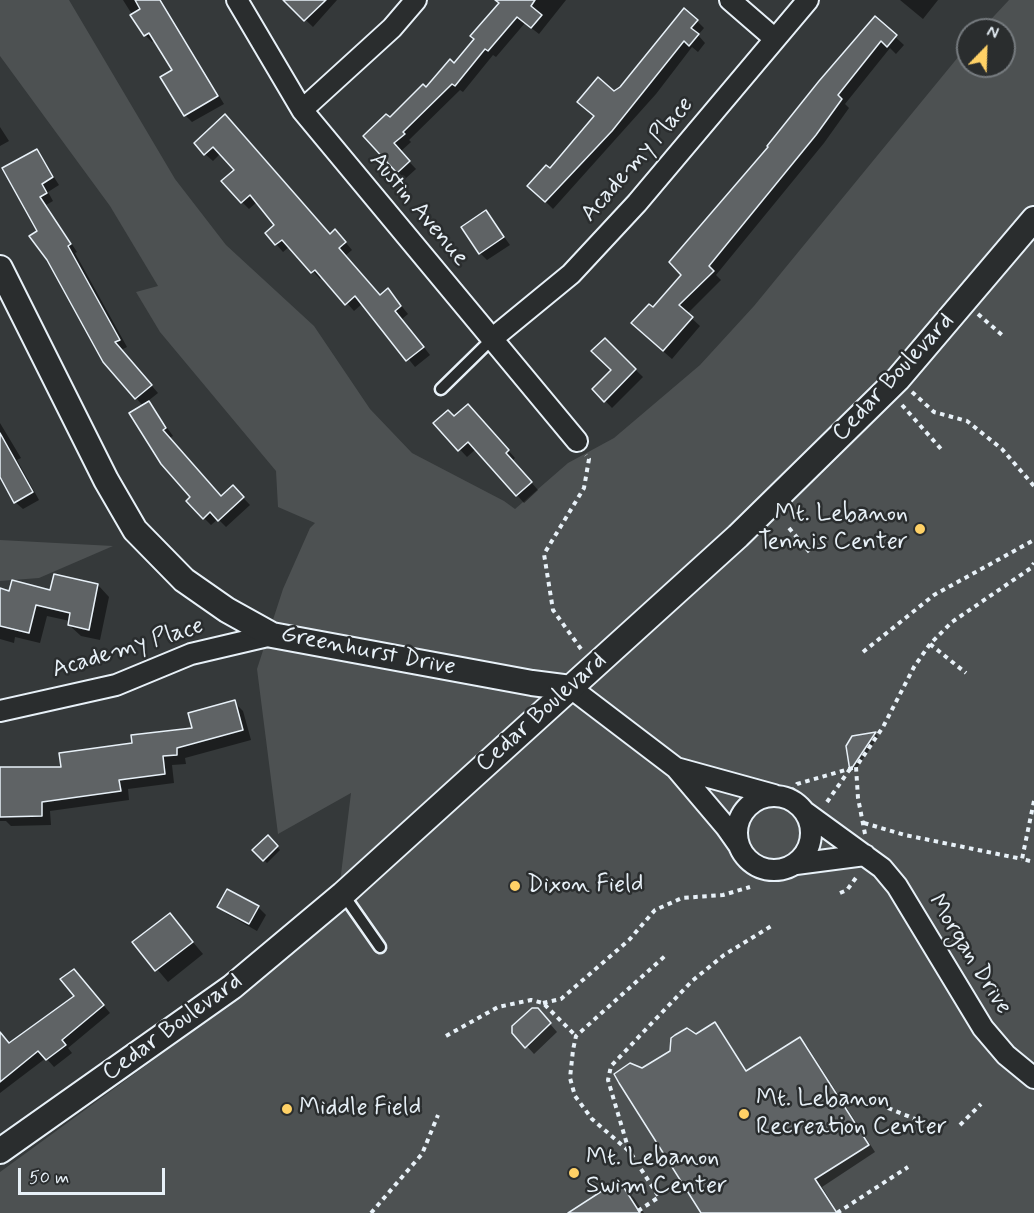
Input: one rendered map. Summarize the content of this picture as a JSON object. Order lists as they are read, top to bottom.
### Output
{
  "streets": {
    "street": [
      "Academy Place",
      "Austin Avenue",
      "Cedar Boulevard",
      "Greenhurst Drive",
      "Morgan Drive"
    ]
  },
  "crossings": [
    ["Academy Place", "Austin Avenue"],
    ["Academy Place", "Greenhurst Drive"],
    ["Cedar Boulevard", "Greenhurst Drive"]
  ],
  "places": [
    "Mt. Lebanon Tennis Center",
    "Dixon Field",
    "Middle Field",
    "Mt. Lebanon Recreation Center",
    "Mt. Lebanon Swim Center"
  ],
  "scale_bar": "50 m",
  "north": "top right"
}
